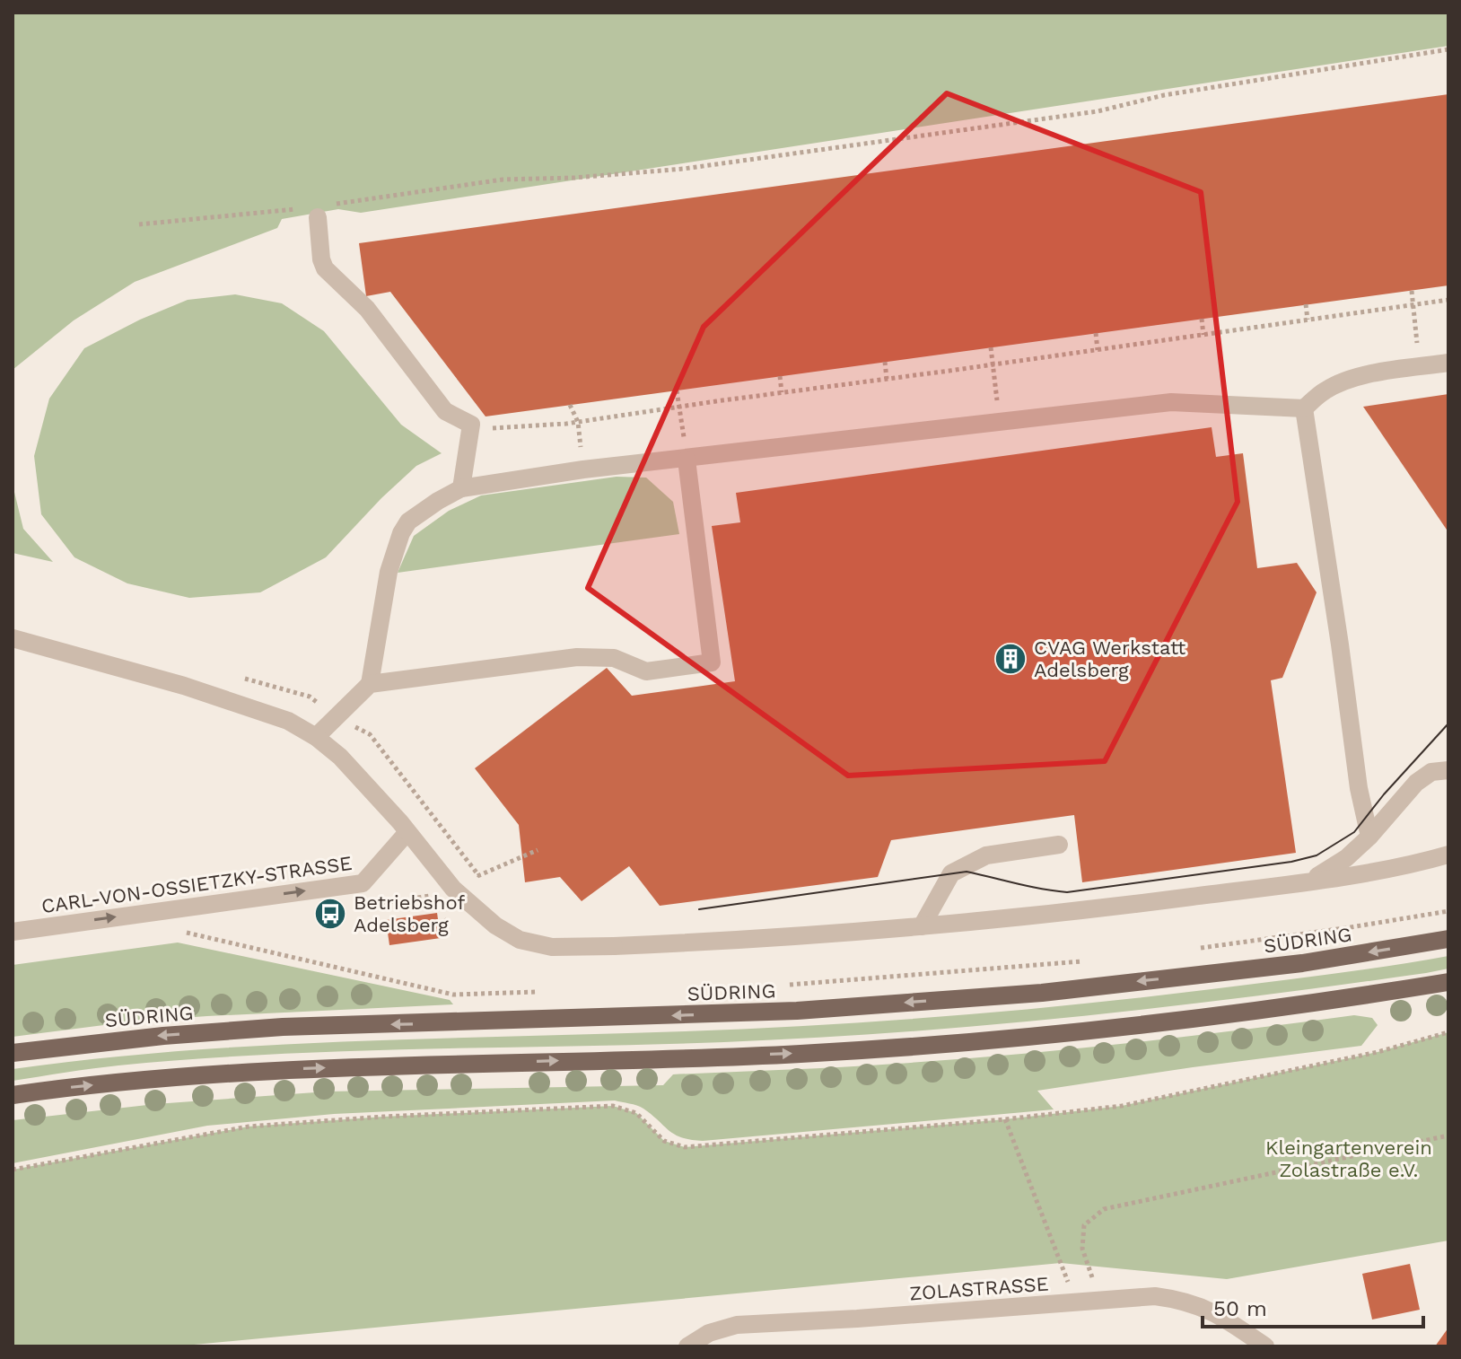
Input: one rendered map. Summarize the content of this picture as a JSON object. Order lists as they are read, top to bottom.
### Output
{
  "streets": {
    "main road": ["SÜDRING"],
    "street": ["CARL-VON-OSSIETZKY-STRASSE", "ZOLASTRASSE"]
  },
  "one_way": ["CARL-VON-OSSIETZKY-STRASSE"],
  "parks": ["Kleingartenverein Zolastraße e.V."],
  "places": {
    "building": ["CVAG Werkstatt Adelsberg"],
    "bus stop": ["Betriebshof Adelsberg"]
  },
  "scale_bar": "50 m"
}
